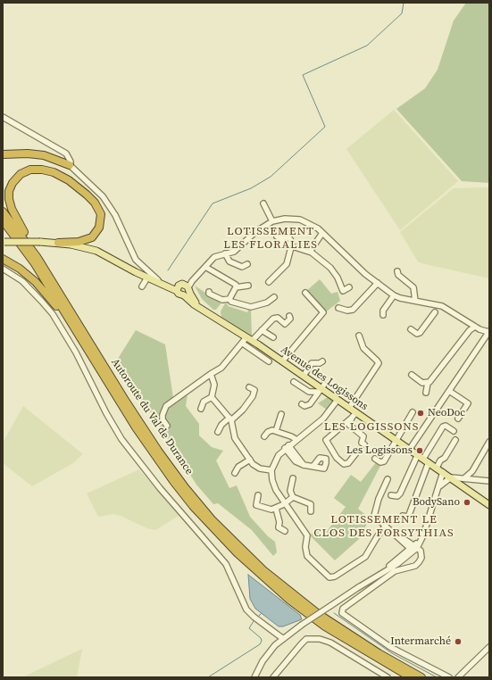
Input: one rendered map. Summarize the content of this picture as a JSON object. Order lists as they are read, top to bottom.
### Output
{
  "streets": {
    "highway": ["Autoroute du Val de Durance"],
    "main road": ["Avenue des Logissons"]
  },
  "districts": ["LOTISSEMENT LES FLORALIES", "LES LOGISSONS", "LOTISSEMENT LE CLOS DES FORSYTHIAS"],
  "places": [
    "NeoDoc",
    "Les Logissons",
    "BodySano",
    "Intermarché"
  ]
}
